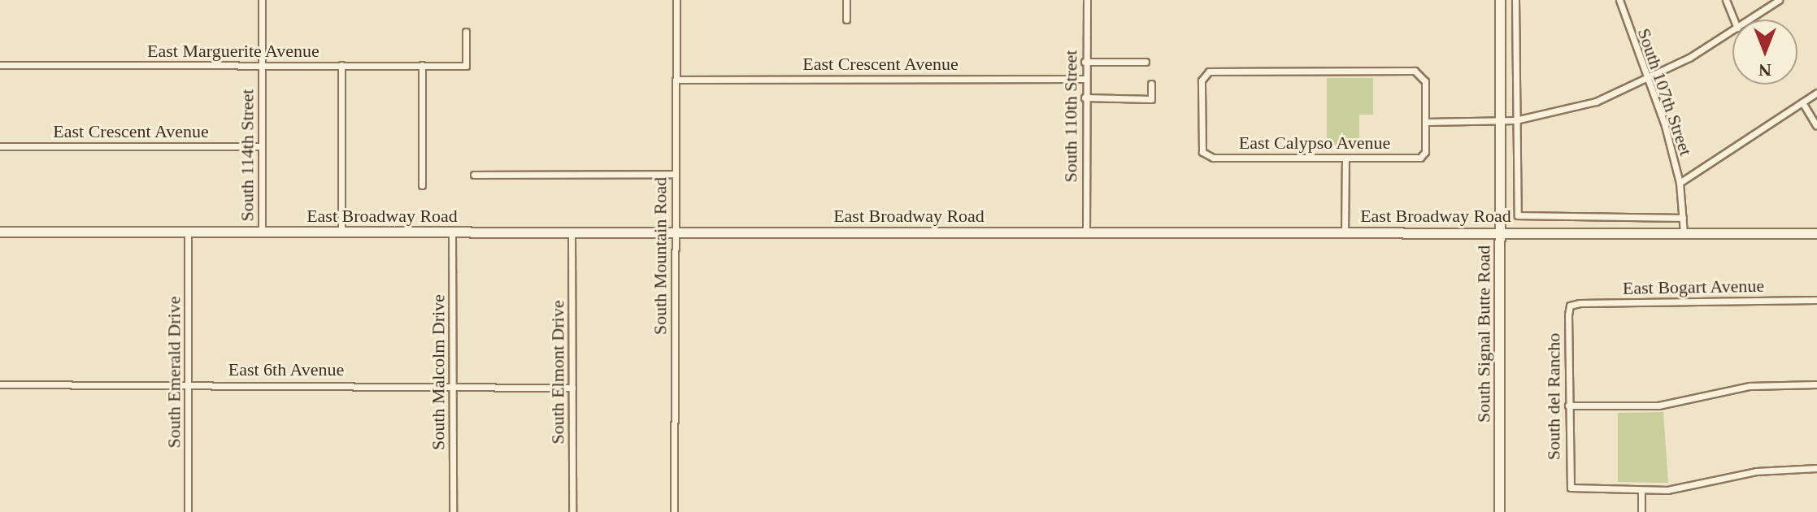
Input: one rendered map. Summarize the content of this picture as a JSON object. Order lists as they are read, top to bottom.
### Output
{
  "streets": {
    "main road": ["East Broadway Road", "South Signal Butte Road"],
    "street": [
      "East Marguerite Avenue",
      "East Crescent Avenue",
      "South 107th Street",
      "South 110th Street",
      "East Calypso Avenue",
      "South 114th Street",
      "South Mountain Road",
      "East Bogart Avenue",
      "East 6th Avenue",
      "South Emerald Drive",
      "South Malcolm Drive",
      "South Elmont Drive",
      "South del Rancho"
    ]
  },
  "crossings": [
    ["East Marguerite Avenue", "South 114th Street"],
    ["East Crescent Avenue", "South 110th Street"],
    ["East Crescent Avenue", "South 114th Street"],
    ["East Crescent Avenue", "South Mountain Road"],
    ["South 107th Street", "East Broadway Road"],
    ["South 110th Street", "East Broadway Road"],
    ["South 114th Street", "East Broadway Road"],
    ["East Broadway Road", "South Mountain Road"],
    ["East Broadway Road", "South Signal Butte Road"],
    ["East Broadway Road", "South Emerald Drive"],
    ["East Broadway Road", "South Malcolm Drive"],
    ["East Broadway Road", "South Elmont Drive"],
    ["East Bogart Avenue", "South del Rancho"],
    ["East 6th Avenue", "South Emerald Drive"],
    ["East 6th Avenue", "South Malcolm Drive"],
    ["East 6th Avenue", "South Elmont Drive"]
  ],
  "north": "bottom"
}
